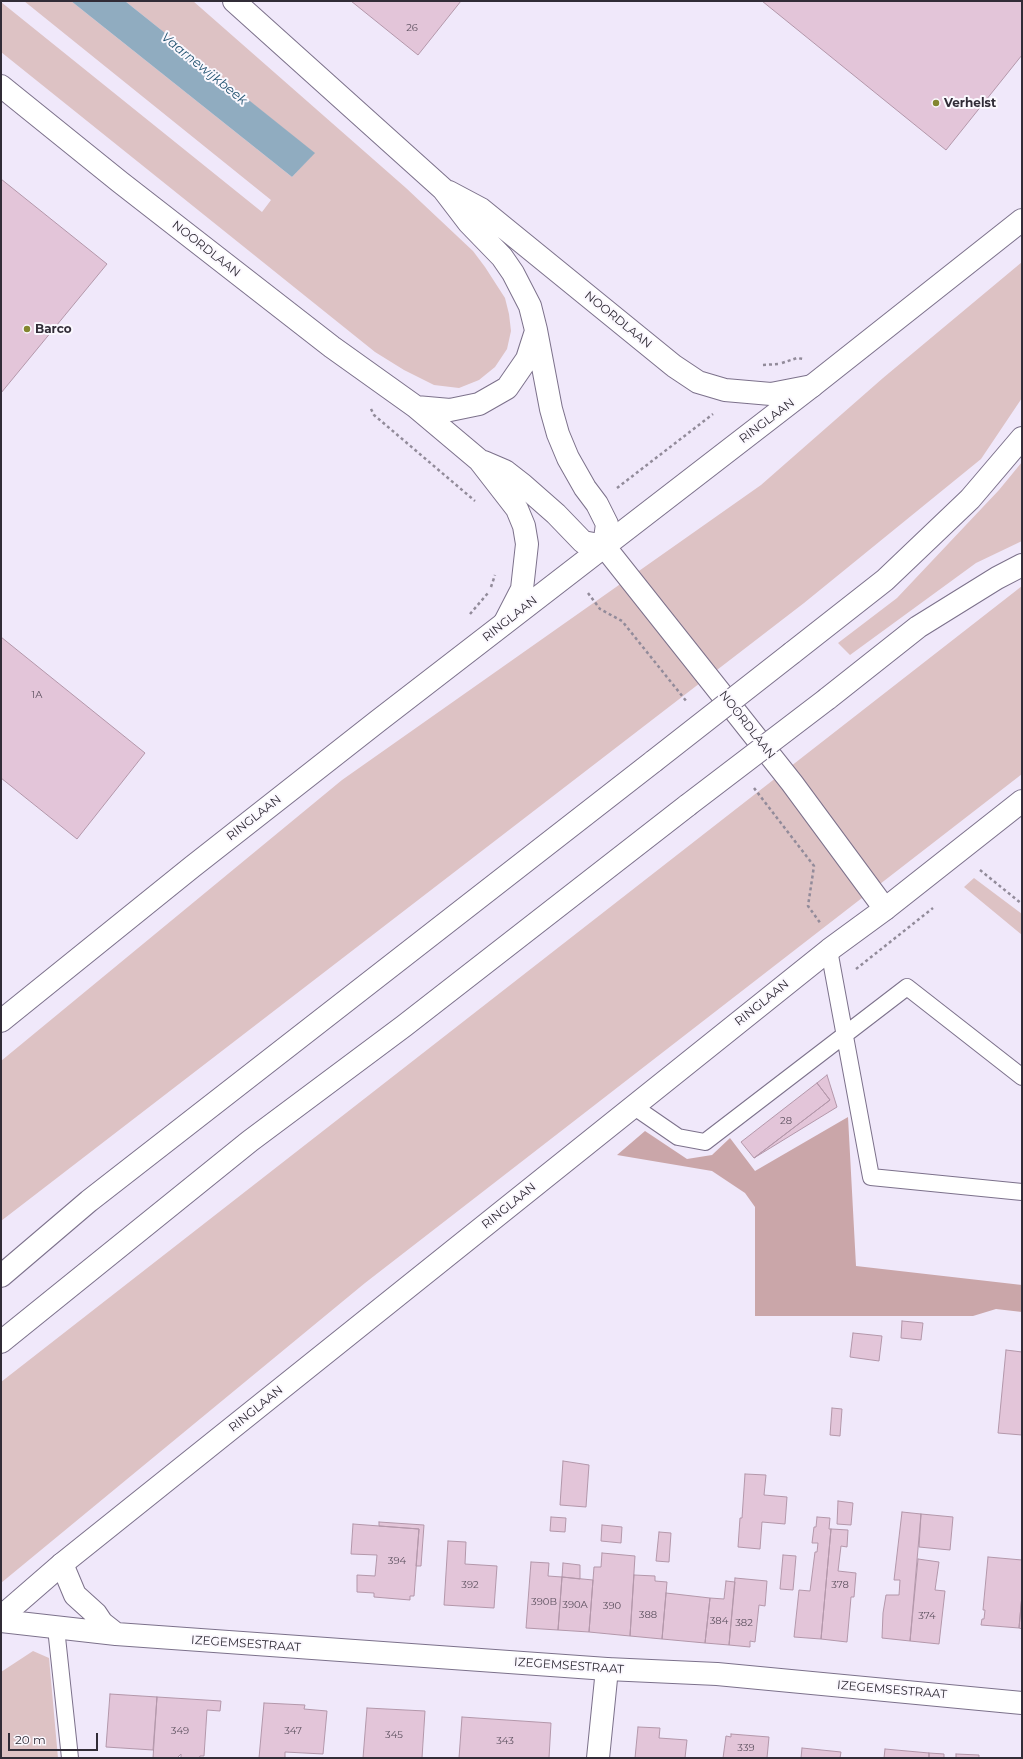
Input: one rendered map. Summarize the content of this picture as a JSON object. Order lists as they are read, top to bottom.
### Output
{
  "streets": {
    "main road": ["NOORDLAAN", "RINGLAAN", "IZEGEMSESTRAAT"]
  },
  "crossings": [
    ["NOORDLAAN", "RINGLAAN"]
  ],
  "water": ["Vaarnewijkbeek"],
  "places": ["Verhelst", "Barco"],
  "house_numbers": [
    "26",
    "1A",
    "28",
    "394",
    "392",
    "378",
    "390B",
    "390A",
    "390",
    "388",
    "374",
    "384",
    "382",
    "349",
    "347",
    "345",
    "343",
    "339"
  ],
  "scale_bar": "20 m"
}
